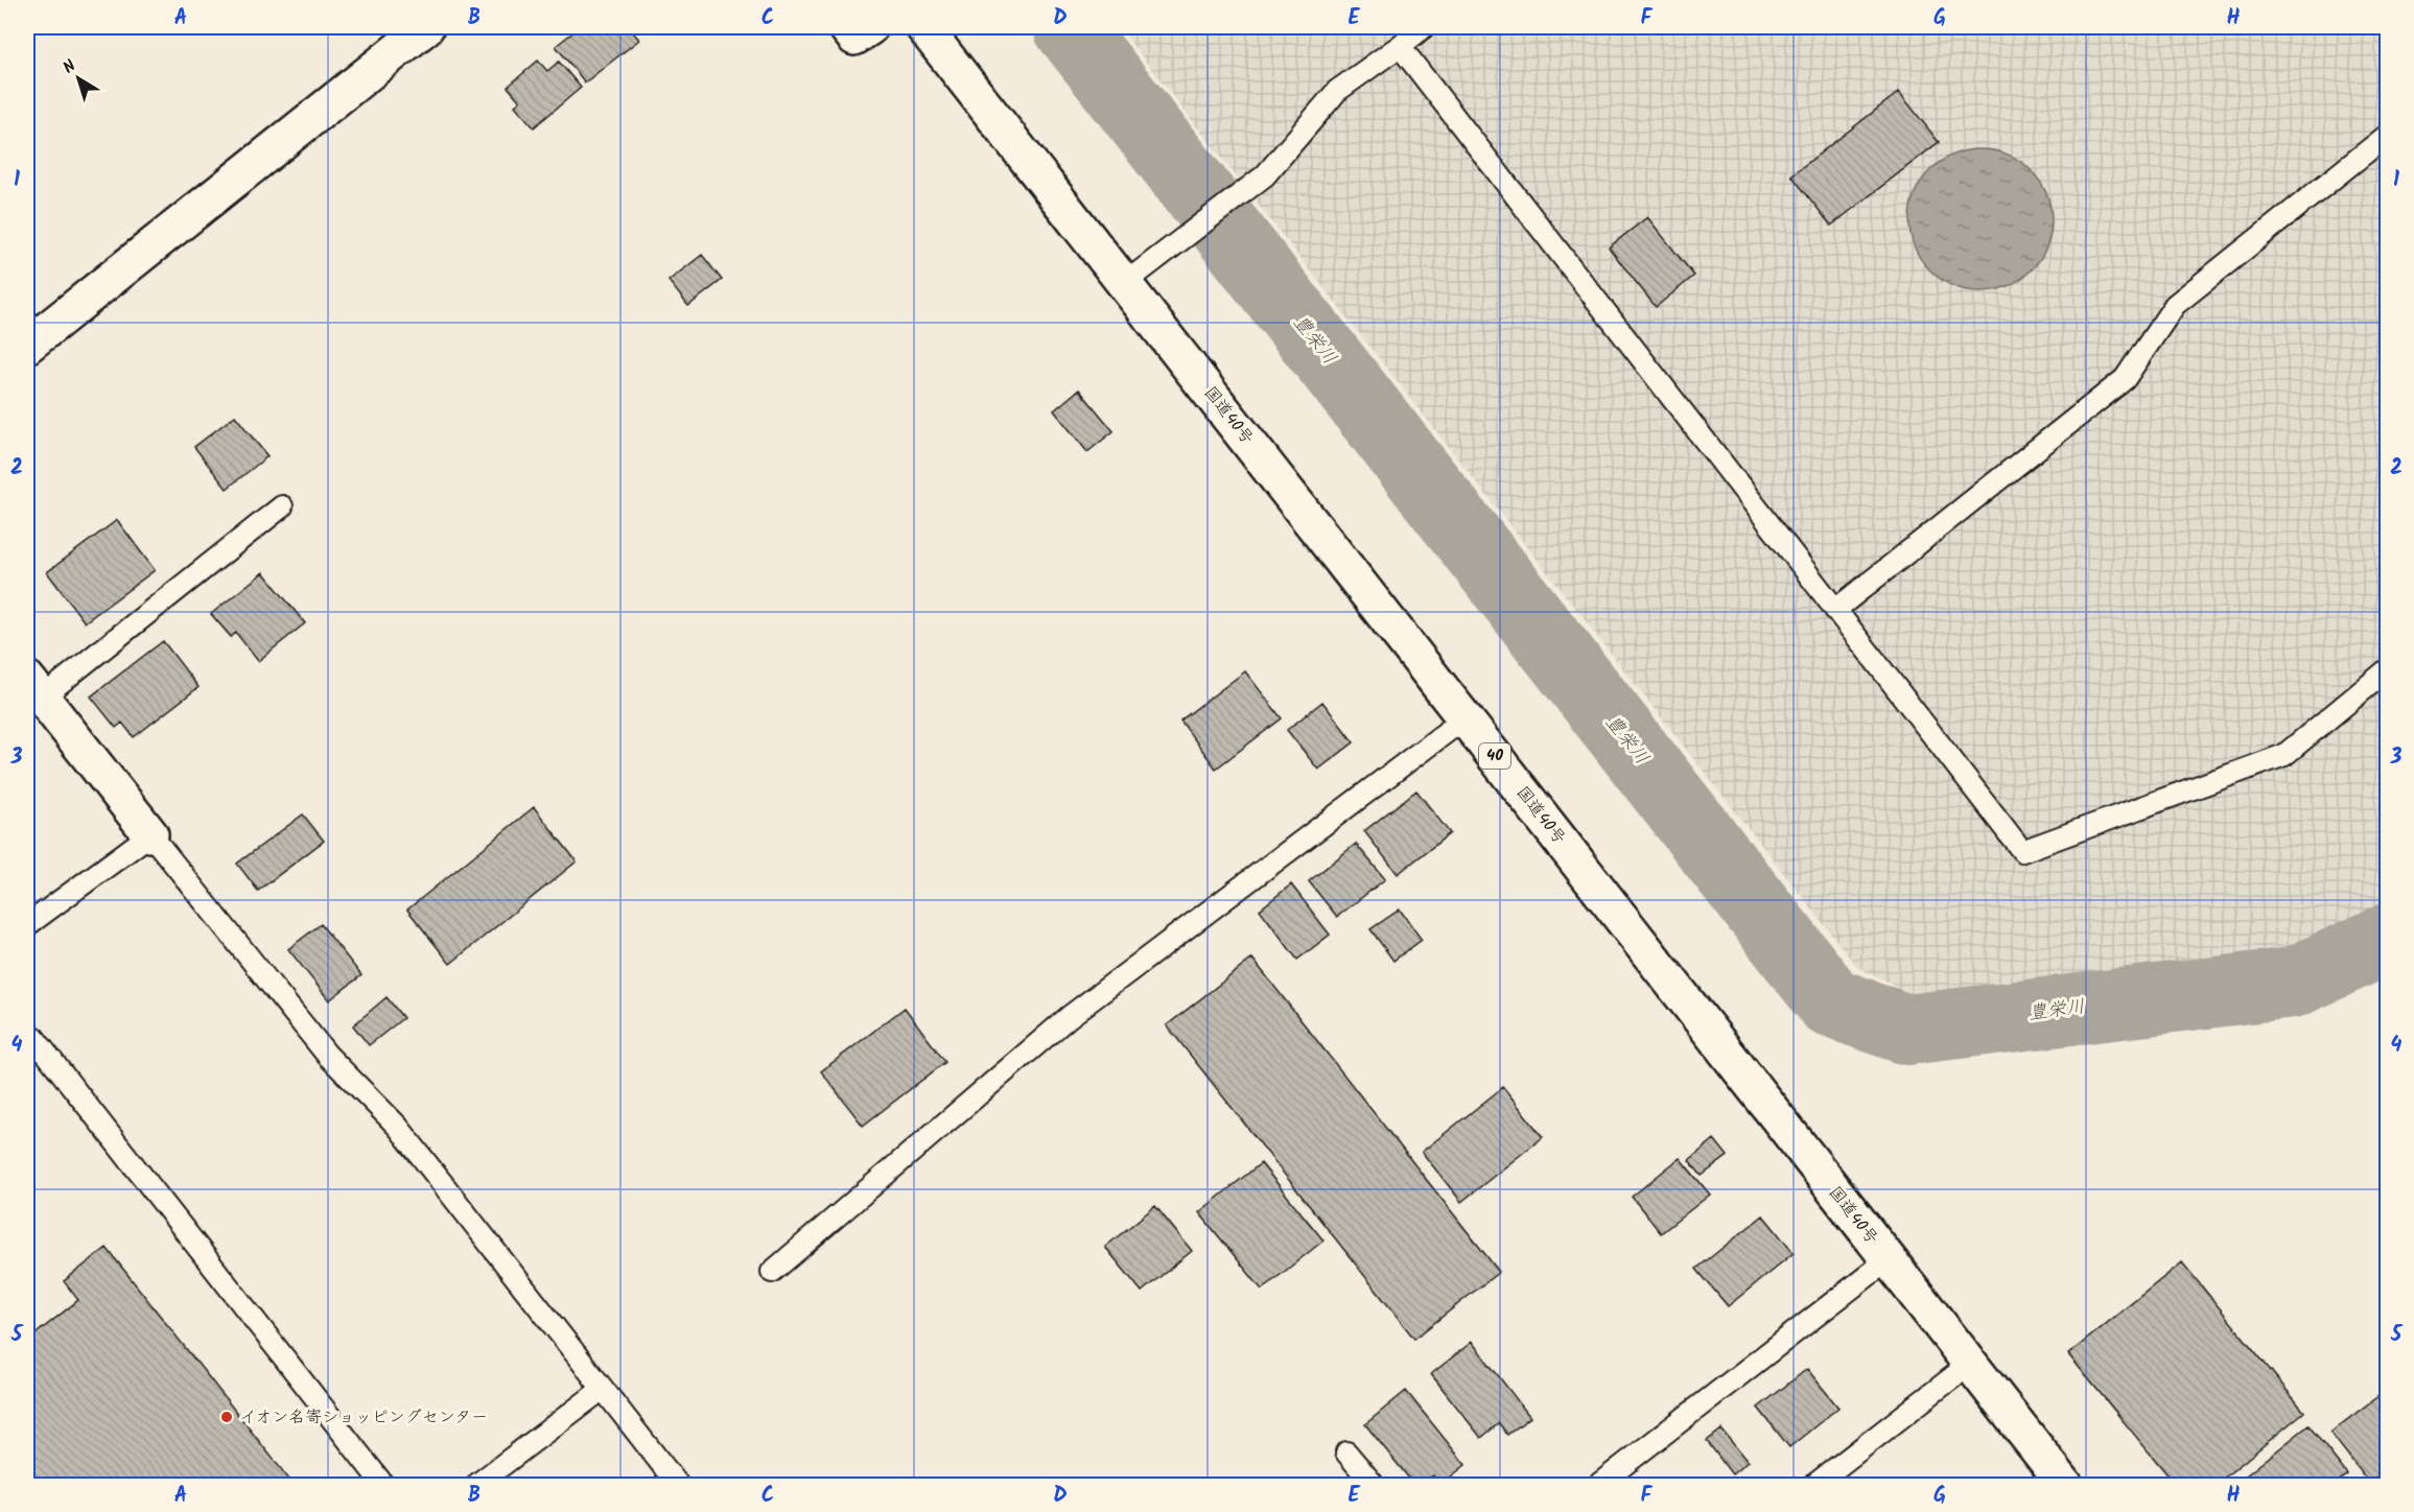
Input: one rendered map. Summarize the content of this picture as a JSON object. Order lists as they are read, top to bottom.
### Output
{
  "streets": {
    "main road": ["国道40号", "40"]
  },
  "water": ["豊栄川"],
  "places": ["イオン名寄ショッピングセンター"],
  "north": "top left",
  "grid": {
    "columns": [
      "A",
      "B",
      "C",
      "D",
      "E",
      "F",
      "G",
      "H"
    ],
    "rows": [
      "1",
      "2",
      "3",
      "4",
      "5"
    ]
  }
}
